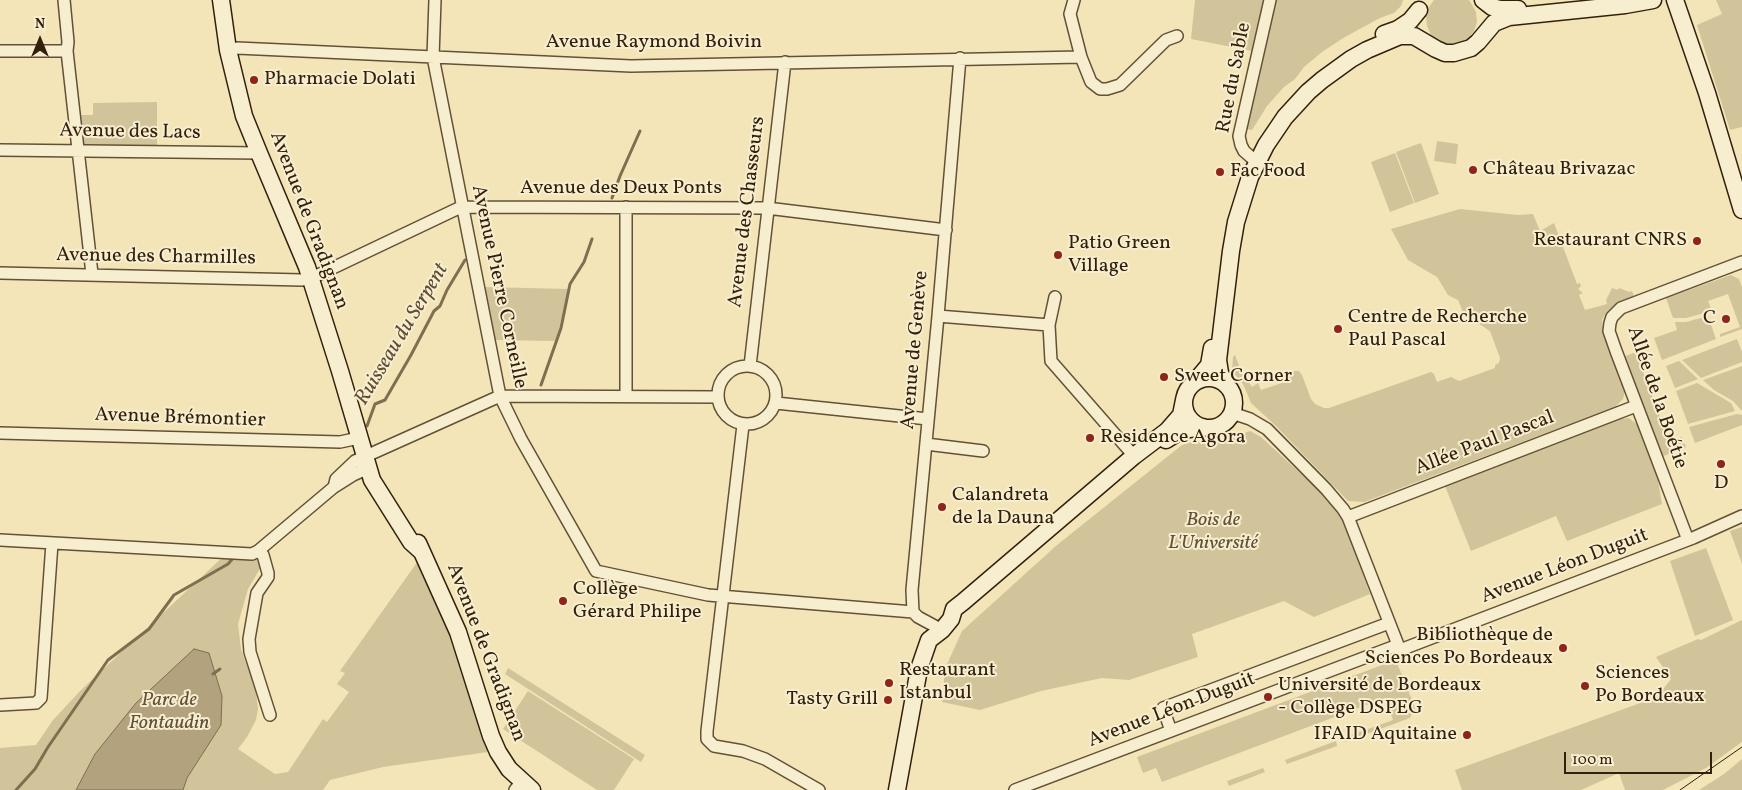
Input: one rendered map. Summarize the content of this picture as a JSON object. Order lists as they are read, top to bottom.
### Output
{
  "streets": {
    "main road": ["Avenue de Gradignan"],
    "street": [
      "Avenue Raymond Boivin",
      "Rue du Sable",
      "Avenue des Lacs",
      "Avenue des Deux Ponts",
      "Avenue des Chasseurs",
      "Avenue des Charmilles",
      "Avenue Pierre Corneille",
      "Avenue de Genève",
      "Allée de la Boétie",
      "Avenue Brémontier",
      "Allée Paul Pascal",
      "Avenue Léon Duguit"
    ]
  },
  "crossings": [
    ["Avenue Raymond Boivin", "Avenue des Chasseurs"],
    ["Avenue Raymond Boivin", "Avenue de Gradignan"],
    ["Avenue Raymond Boivin", "Avenue Pierre Corneille"],
    ["Avenue Raymond Boivin", "Avenue de Genève"],
    ["Avenue des Lacs", "Avenue de Gradignan"],
    ["Avenue des Deux Ponts", "Avenue des Chasseurs"],
    ["Avenue des Deux Ponts", "Avenue de Gradignan"],
    ["Avenue des Deux Ponts", "Avenue des Charmilles"],
    ["Avenue des Deux Ponts", "Avenue Pierre Corneille"],
    ["Avenue des Deux Ponts", "Avenue de Genève"],
    ["Avenue de Gradignan", "Avenue des Charmilles"],
    ["Avenue de Gradignan", "Avenue Brémontier"],
    ["Avenue Pierre Corneille", "Avenue de Genève"],
    ["Allée de la Boétie", "Allée Paul Pascal"],
    ["Allée de la Boétie", "Avenue Léon Duguit"]
  ],
  "water": ["Ruisseau du Serpent"],
  "parks": ["Bois de L'Université", "Parc de Fontaudin"],
  "places": [
    "Pharmacie Dolati",
    "Château Brivazac",
    "Fac Food",
    "Restaurant CNRS",
    "Patio Green Village",
    "C",
    "Centre de Recherche Paul Pascal",
    "Sweet Corner",
    "Residence Agora",
    "D",
    "Calandreta de la Dauna",
    "Collège Gérard Philipe",
    "Bibliothèque de Sciences Po Bordeaux",
    "Restaurant Istanbul",
    "Sciences Po Bordeaux",
    "Université de Bordeaux - Collège DSPEG",
    "Tasty Grill",
    "IFAID Aquitaine"
  ],
  "scale_bar": "100 m",
  "north": "top"
}
